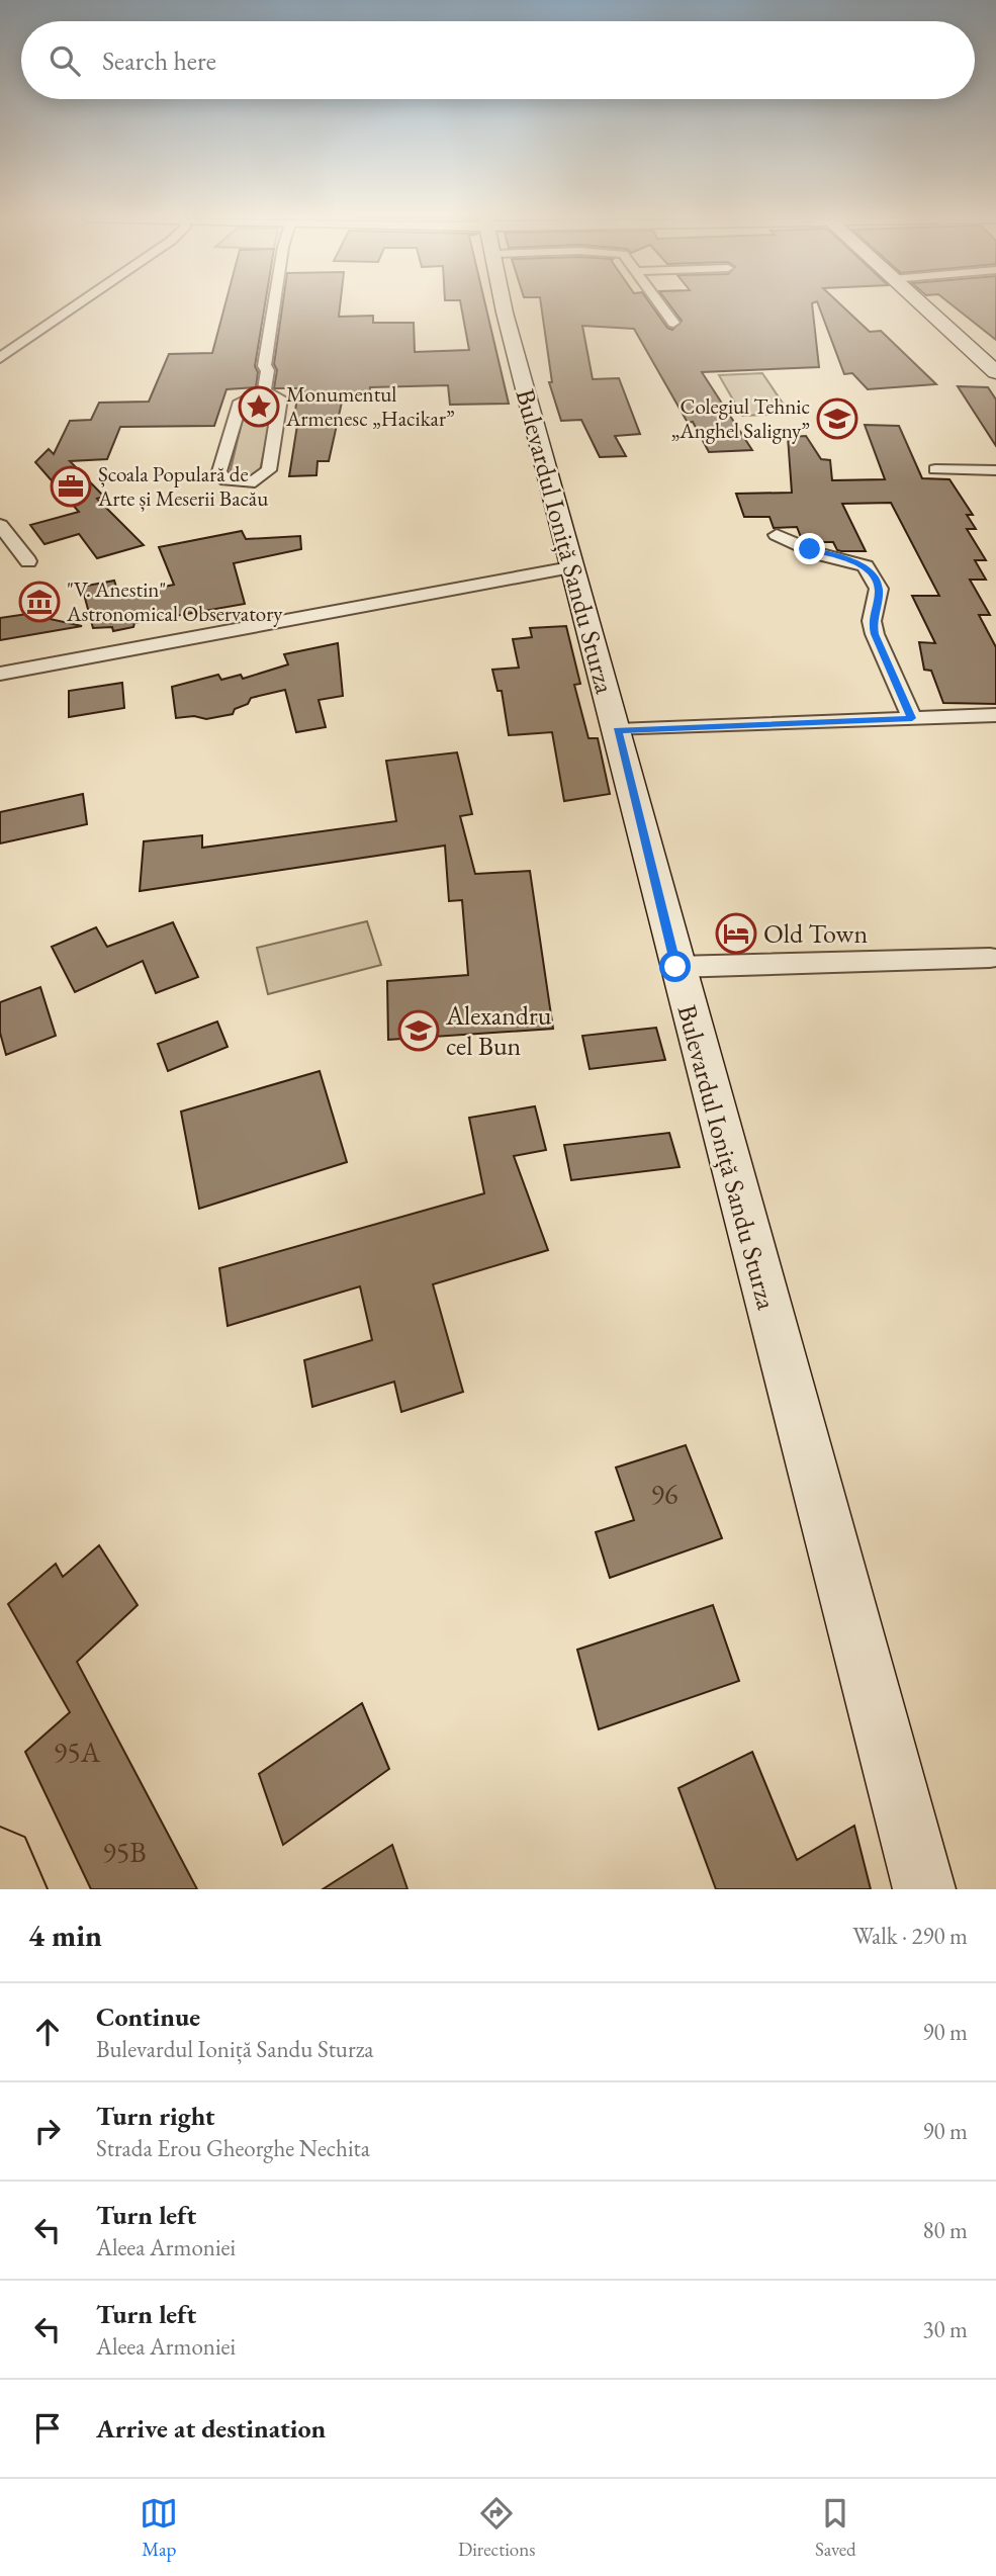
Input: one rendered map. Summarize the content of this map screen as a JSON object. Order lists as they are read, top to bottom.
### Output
{
  "streets": {
    "street": ["Bulevardul Ioniță Sandu Sturza"]
  },
  "places": {
    "place": ["Monumentul Armenesc „Hacikar”"],
    "school or university": ["Colegiul Tehnic „Anghel Saligny”", "Alexandru cel Bun"],
    "office": ["Școala Populară de Arte și Meserii Bacău"],
    "museum": ["\"V. Anestin\" Astronomical Observatory"],
    "hotel": ["Old Town"]
  },
  "house_numbers": ["96", "95A", "95B"],
  "page": {
    "search": "Search here",
    "heading": ["4 min", "Walk · 290 m"],
    "list": [
      ["Continue", "Bulevardul Ioniță Sandu Sturza", "90 m"],
      ["Turn right", "Strada Erou Gheorghe Nechita", "90 m"],
      ["Turn left", "Aleea Armoniei", "80 m"],
      ["Turn left", "Aleea Armoniei", "30 m"],
      "Arrive at destination"
    ],
    "nav": ["Map", "Directions", "Saved"]
  }
}
